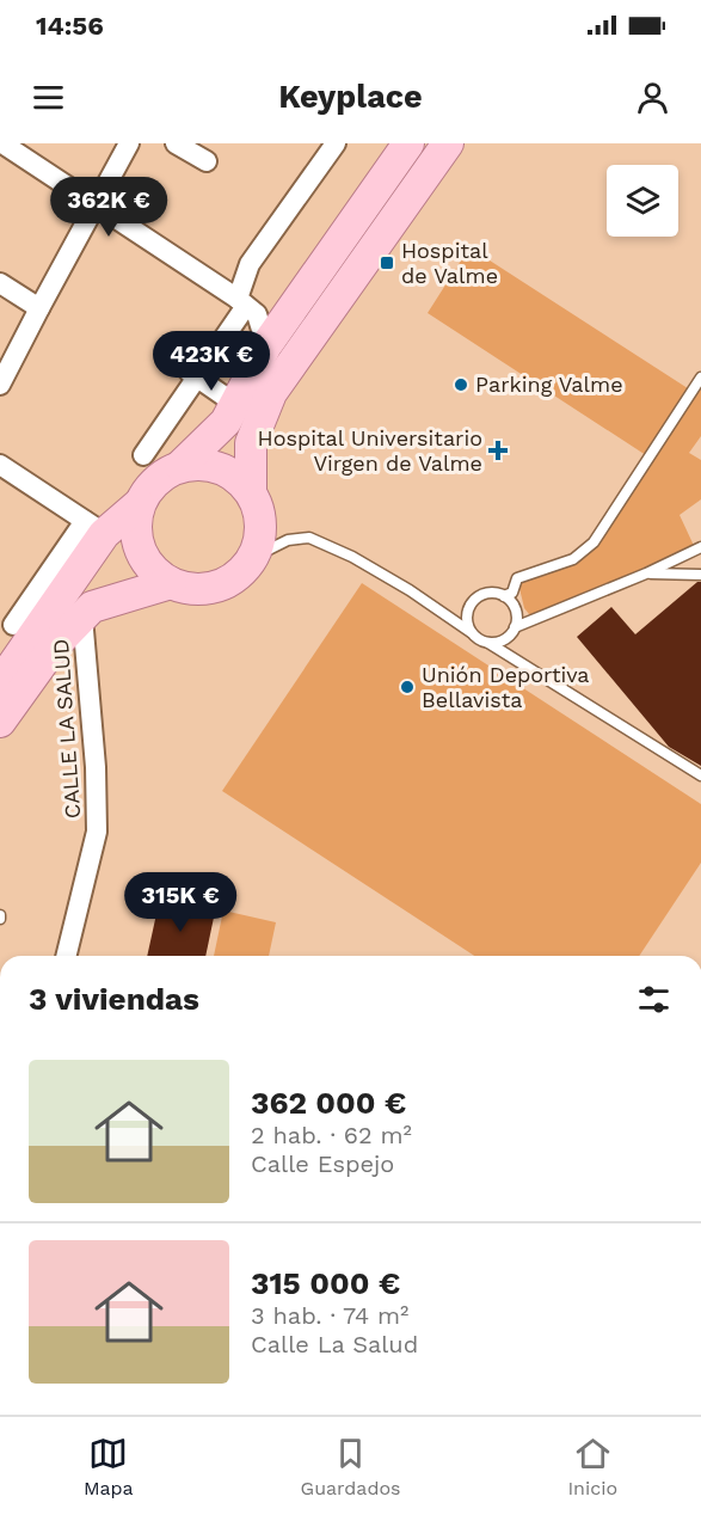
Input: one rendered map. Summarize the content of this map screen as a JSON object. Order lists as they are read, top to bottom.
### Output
{
  "streets": {
    "street": ["CALLE LA SALUD"]
  },
  "places": {
    "transit": ["Hospital de Valme"],
    "other": ["Parking Valme", "Unión Deportiva Bellavista"],
    "health": ["Hospital Universitario Virgen de Valme"]
  },
  "page": {
    "status": "14:56",
    "header": "Keyplace",
    "price": ["362K €", "423K €", "315K €"],
    "heading": "3 viviendas",
    "list": [
      {
        "name": "362 000 €",
        "note": "2 hab. · 62 m² · Calle Espejo"
      },
      {
        "name": "315 000 €",
        "note": "3 hab. · 74 m² · Calle La Salud"
      }
    ],
    "tabs": ["Mapa", "Guardados", "Inicio"]
  }
}
